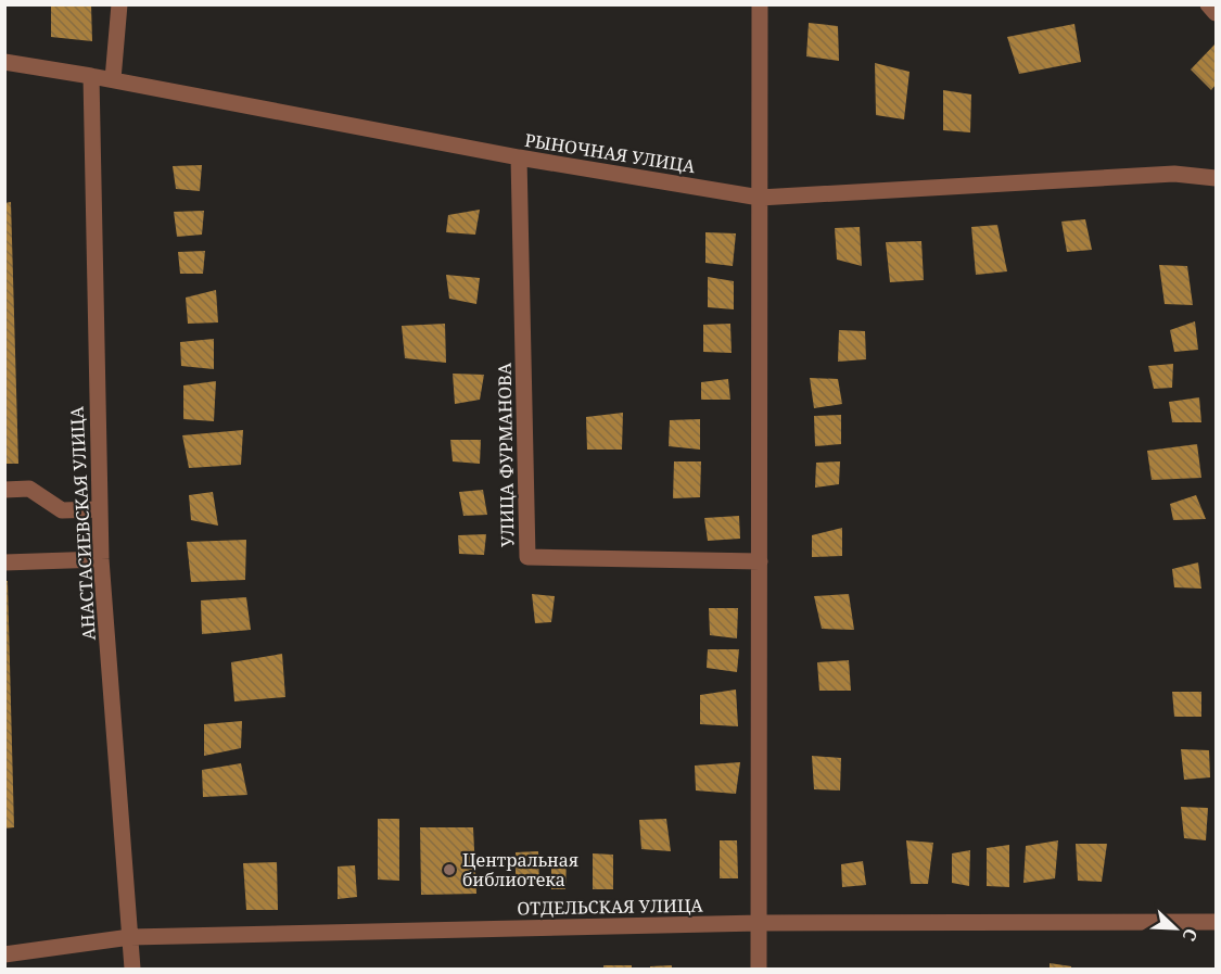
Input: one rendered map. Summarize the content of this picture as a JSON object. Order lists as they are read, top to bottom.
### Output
{
  "streets": {
    "street": [
      "РЫНОЧНАЯ УЛИЦА",
      "УЛИЦА ФУРМАНОВА",
      "АНАСТАСИЕВСКАЯ УЛИЦА",
      "ОТДЕЛЬСКАЯ УЛИЦА"
    ]
  },
  "crossings": [
    ["РЫНОЧНАЯ УЛИЦА", "УЛИЦА ФУРМАНОВА"],
    ["РЫНОЧНАЯ УЛИЦА", "АНАСТАСИЕВСКАЯ УЛИЦА"],
    ["АНАСТАСИЕВСКАЯ УЛИЦА", "ОТДЕЛЬСКАЯ УЛИЦА"]
  ],
  "places": ["Центральная библиотека"],
  "north": "bottom right"
}
